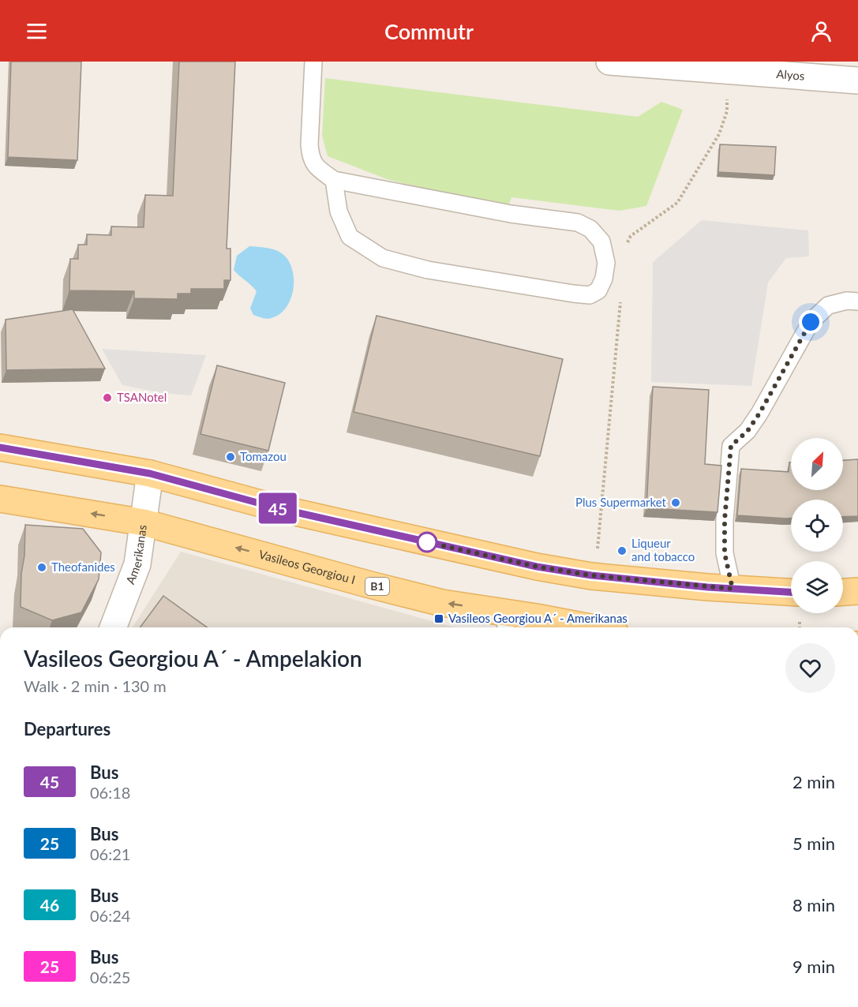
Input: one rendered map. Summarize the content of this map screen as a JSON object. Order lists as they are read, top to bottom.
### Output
{
  "streets": {
    "main road": ["Vasileos Georgiou I", "B1"],
    "street": ["Alyos", "Amerikanas"]
  },
  "crossings": [
    ["Amerikanas", "Vasileos Georgiou I"]
  ],
  "places": {
    "other": [
      "TSANotel",
      "Tomazou",
      "Plus Supermarket",
      "Liqueur and tobacco",
      "Theofanides"
    ],
    "transit": ["Vasileos Georgiou A´ - Amerikanas"]
  },
  "lines": ["bus line 45"],
  "north": "top right",
  "page": {
    "header": "Commutr",
    "on_map": "45",
    "heading": [
      ["Vasileos Georgiou A´ - Ampelakion", "Walk · 2 min · 130 m"],
      "Departures"
    ],
    "list": [
      {
        "mark": "45",
        "name": "Bus",
        "note": "06:18",
        "value": "2 min"
      },
      {
        "mark": "25",
        "name": "Bus",
        "note": "06:21",
        "value": "5 min"
      },
      {
        "mark": "46",
        "name": "Bus",
        "note": "06:24",
        "value": "8 min"
      },
      {
        "mark": "25",
        "name": "Bus",
        "note": "06:25",
        "value": "9 min"
      }
    ]
  }
}
